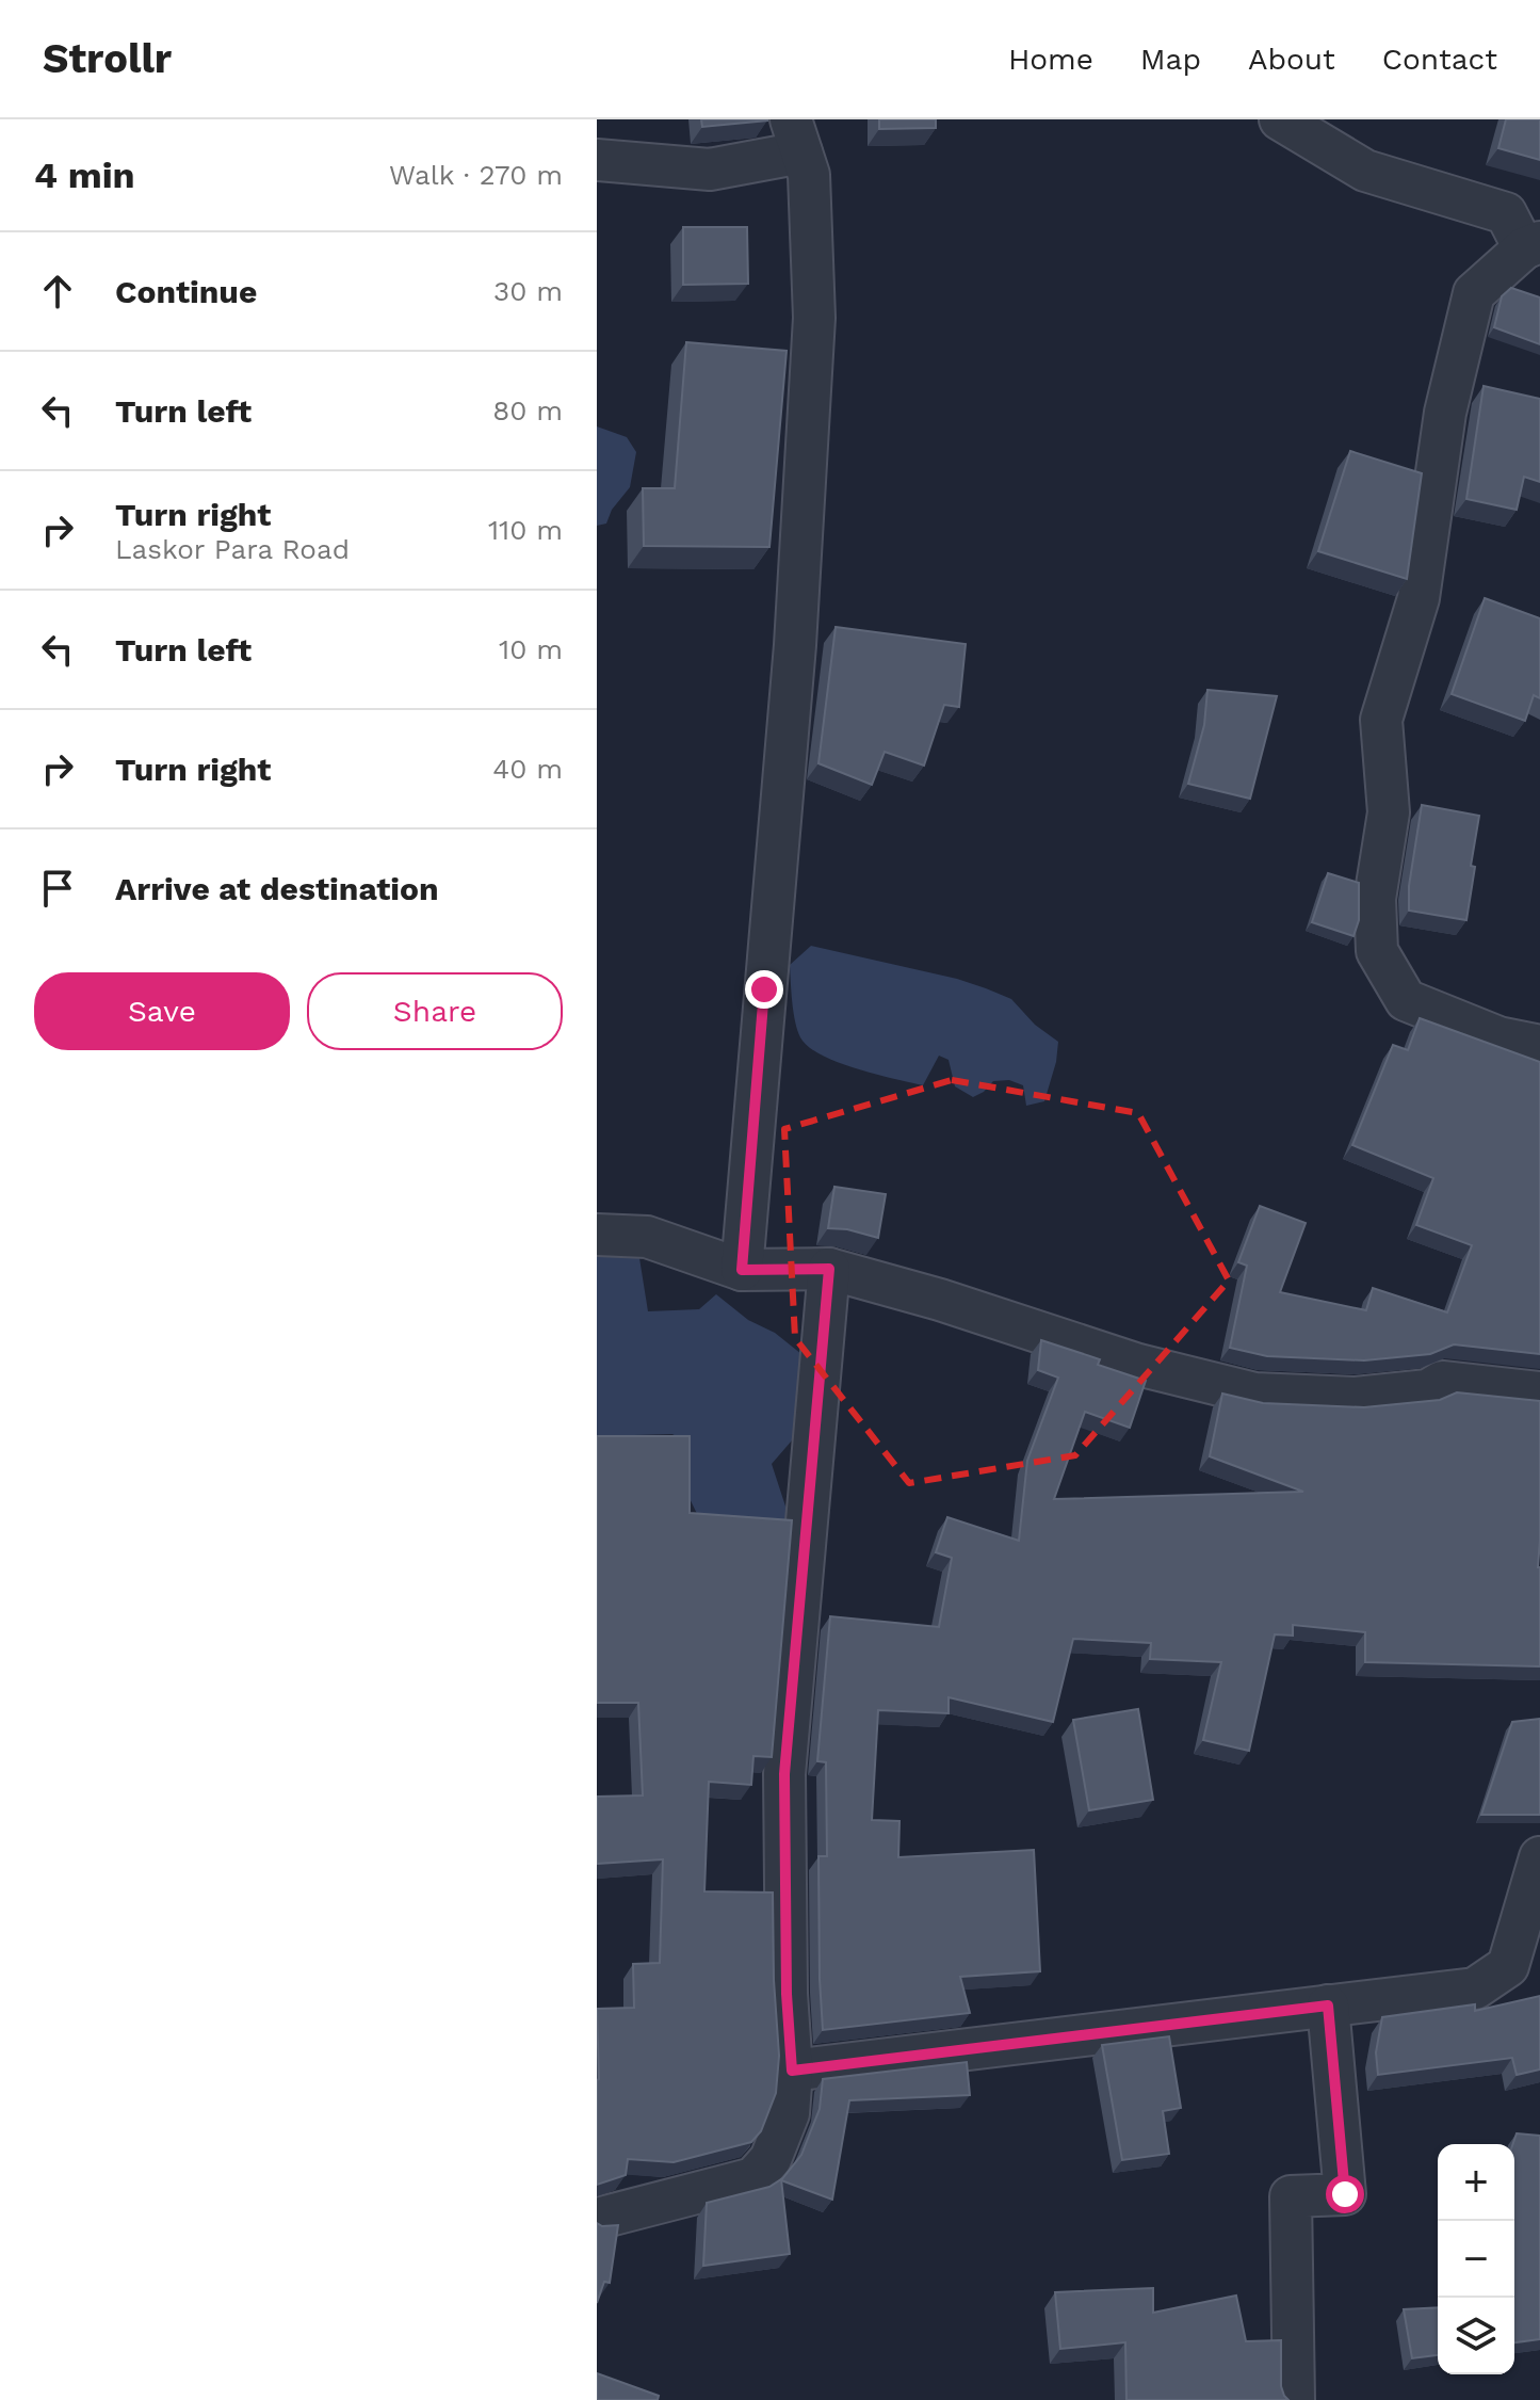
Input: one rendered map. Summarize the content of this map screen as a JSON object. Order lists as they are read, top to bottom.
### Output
{
  "page": {
    "header": "Strollr",
    "nav": [
      "Home",
      "Map",
      "About",
      "Contact"
    ],
    "heading": ["4 min", "Walk · 270 m"],
    "list": [
      ["Continue", "30 m"],
      ["Turn left", "80 m"],
      ["Turn right", "Laskor Para Road", "110 m"],
      ["Turn left", "10 m"],
      ["Turn right", "40 m"],
      "Arrive at destination"
    ],
    "buttons": ["Save", "Share"],
    "map_buttons": ["+", "−"]
  }
}
